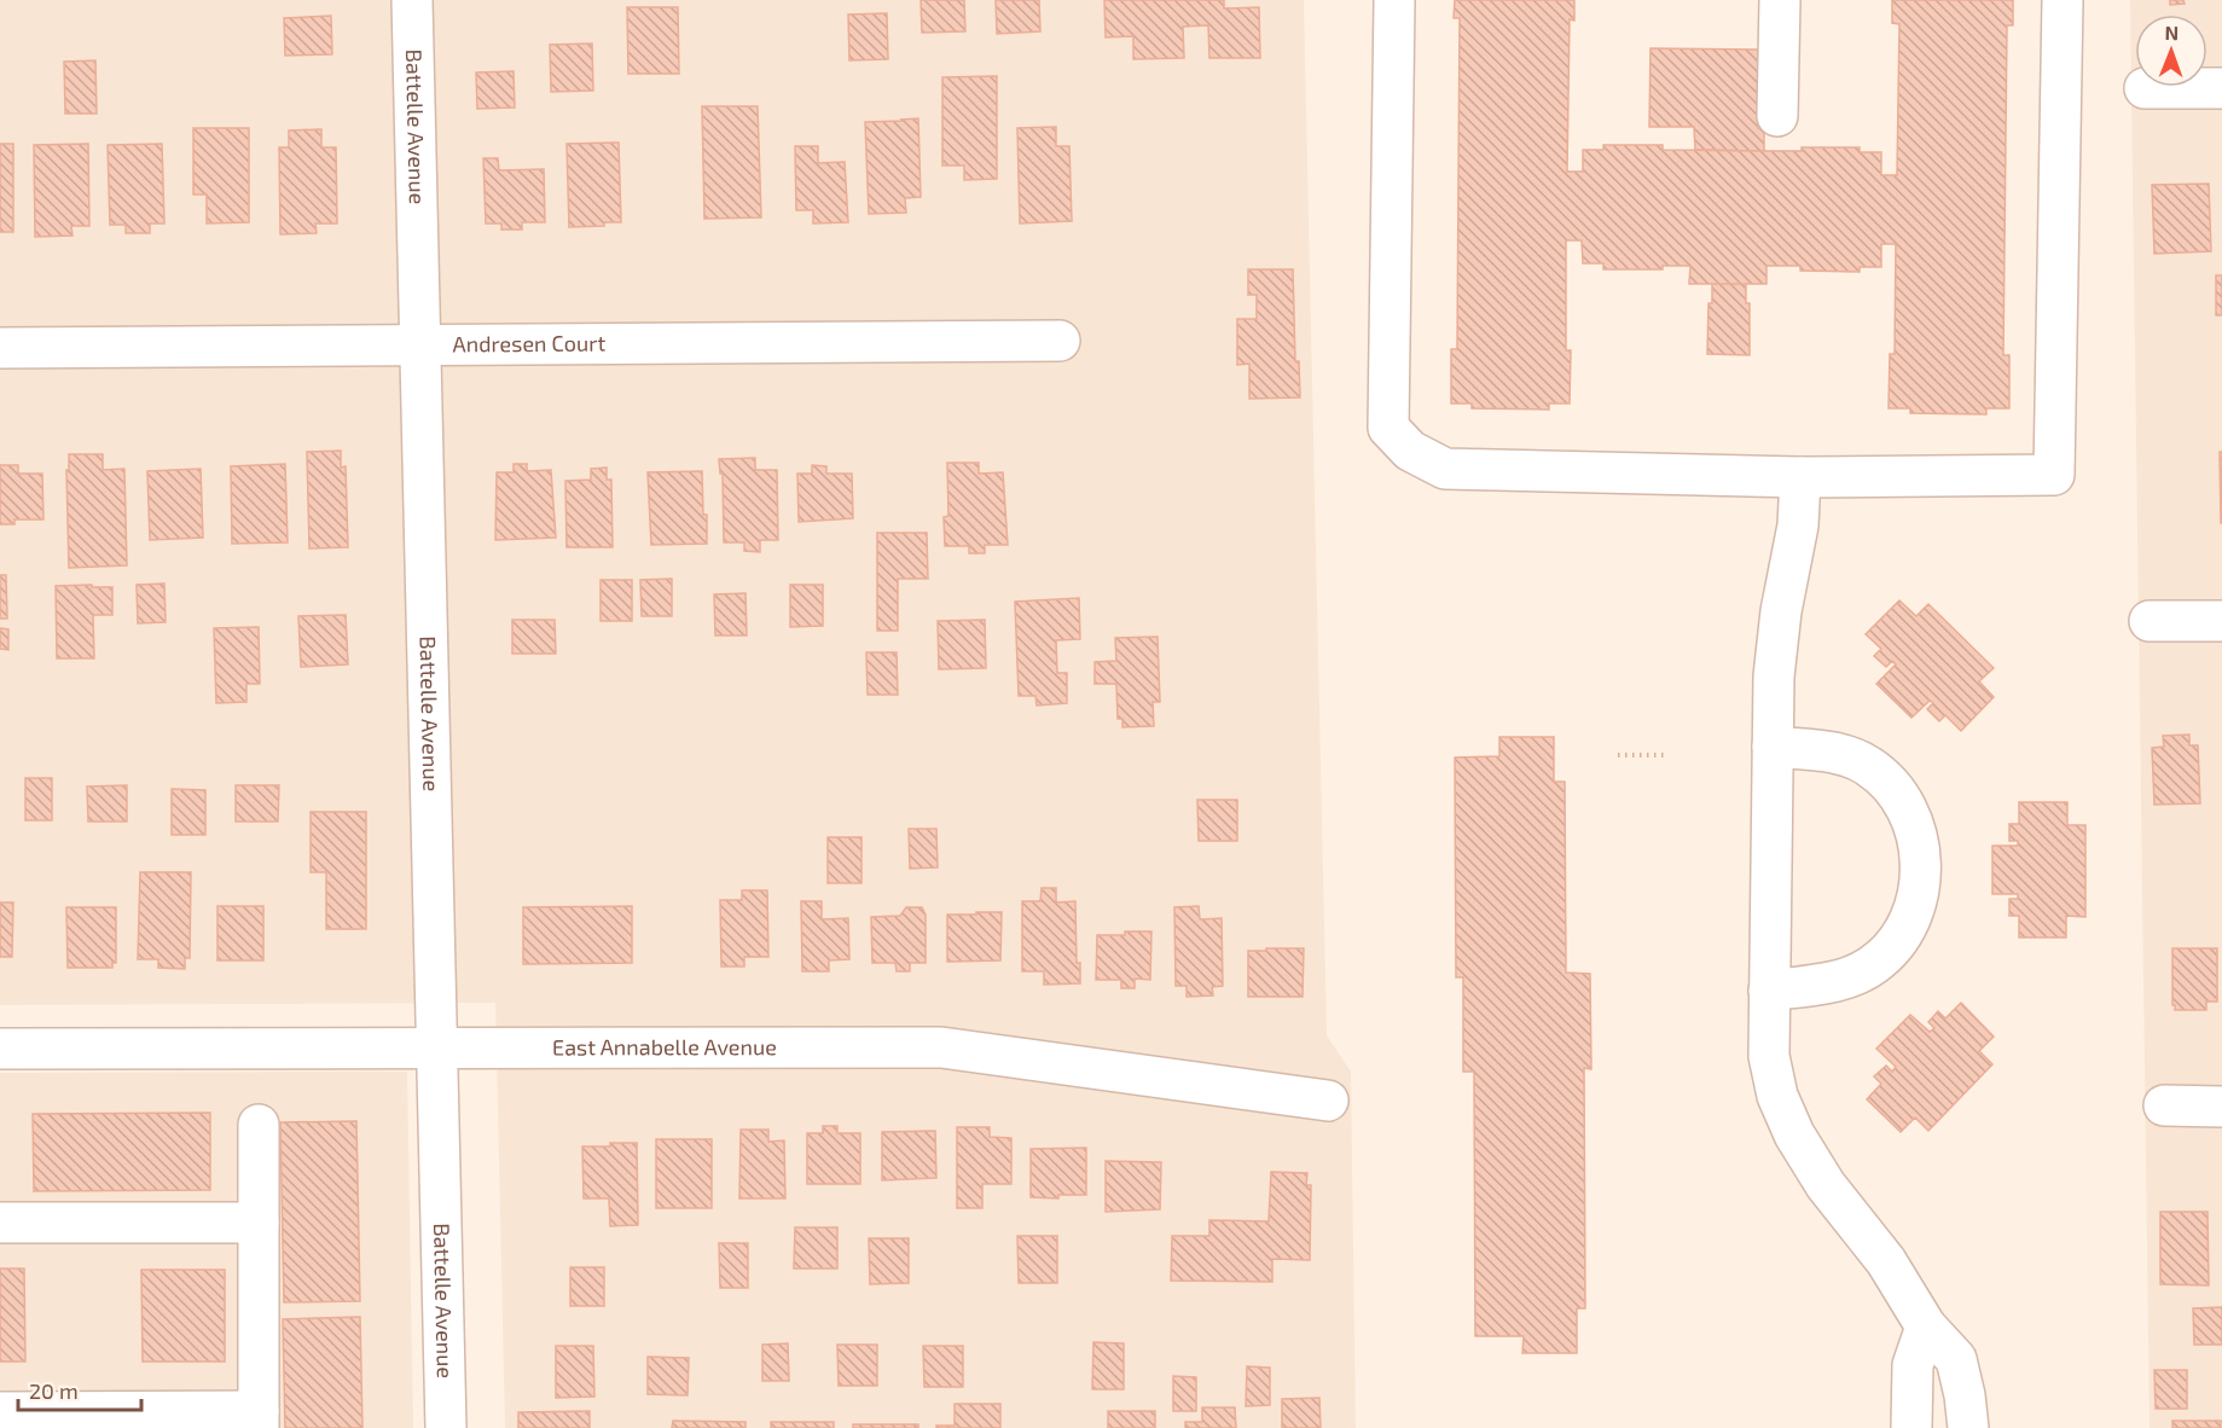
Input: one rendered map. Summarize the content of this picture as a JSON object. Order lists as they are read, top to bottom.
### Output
{
  "streets": {
    "street": ["Battelle Avenue", "Andresen Court", "East Annabelle Avenue"]
  },
  "crossings": [
    ["Battelle Avenue", "Andresen Court"],
    ["Battelle Avenue", "East Annabelle Avenue"]
  ],
  "scale_bar": "20 m",
  "north": "top"
}
